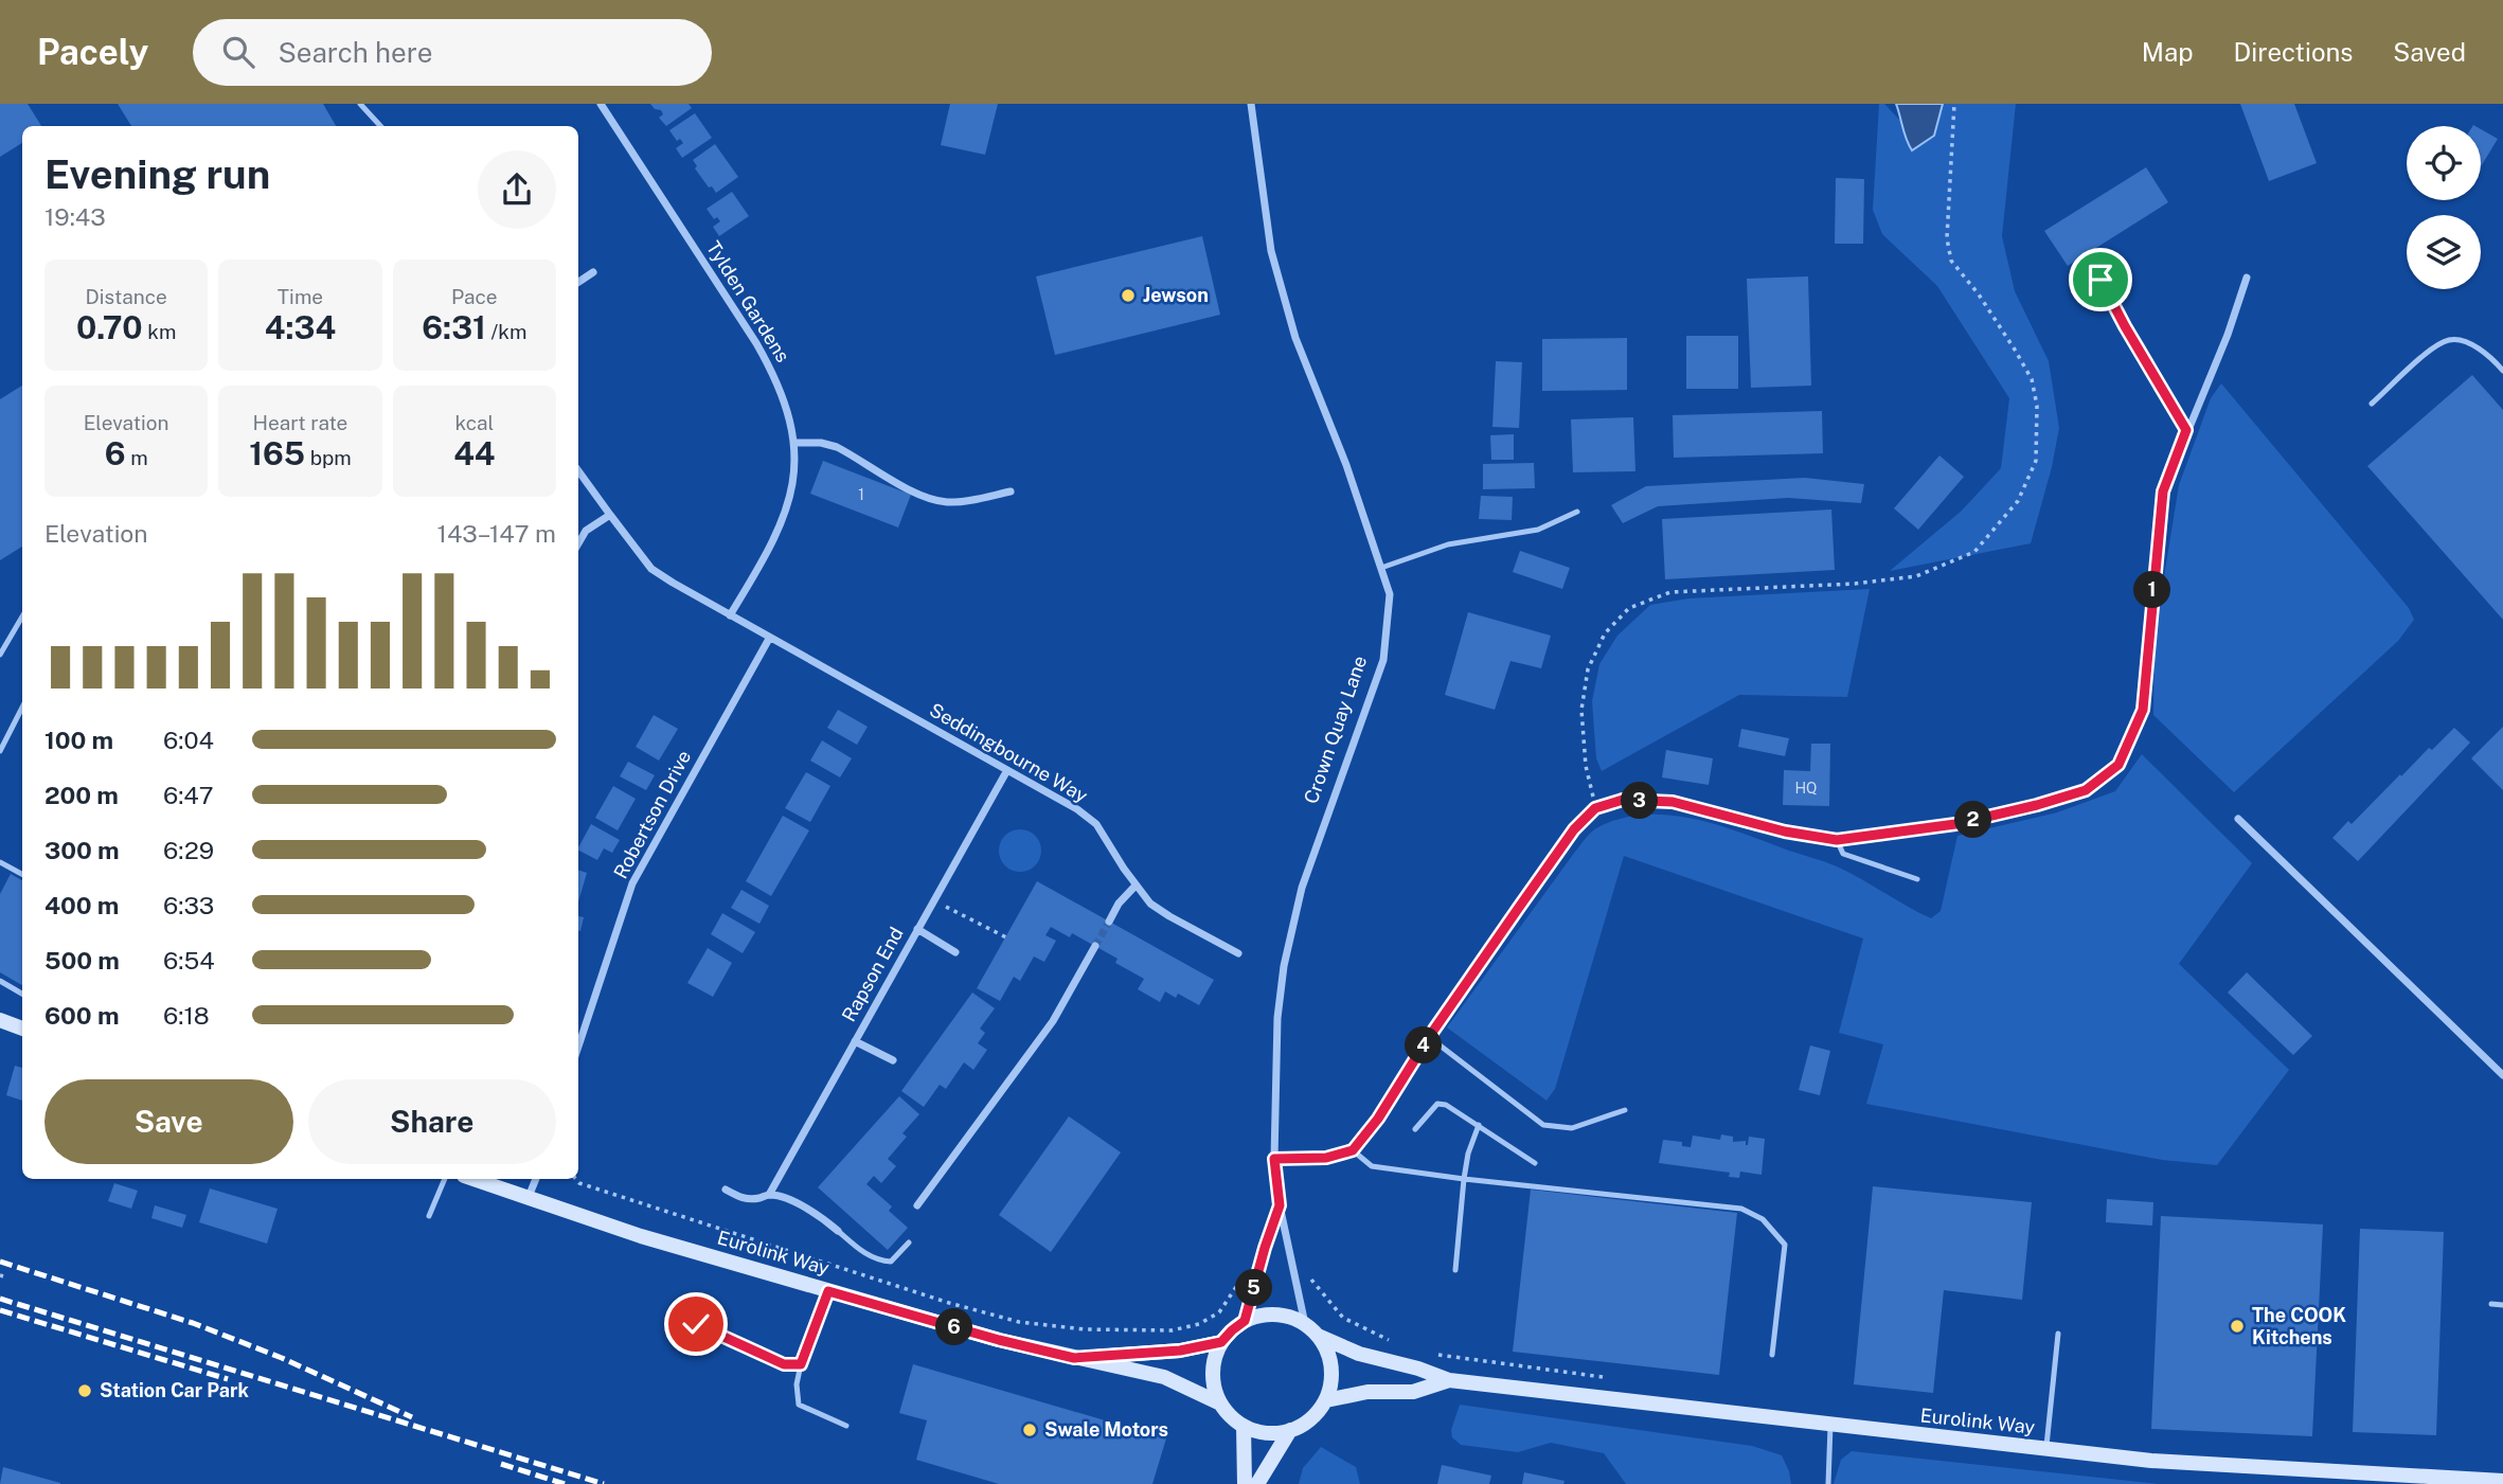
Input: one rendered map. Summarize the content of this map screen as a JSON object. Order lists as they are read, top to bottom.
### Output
{
  "streets": {
    "main road": ["Eurolink Way"],
    "street": [
      "Tylden Gardens",
      "Crown Quay Lane",
      "Seddingbourne Way",
      "Robertson Drive",
      "Rapson End"
    ]
  },
  "crossings": [
    ["Tylden Gardens", "Seddingbourne Way"],
    ["Crown Quay Lane", "Eurolink Way"],
    ["Seddingbourne Way", "Robertson Drive"],
    ["Seddingbourne Way", "Rapson End"]
  ],
  "places": [
    "Jewson",
    "The COOK Kitchens",
    "Station Car Park",
    "Swale Motors"
  ],
  "house_numbers": ["1", "HQ"],
  "page": {
    "header": "Pacely",
    "search": "Search here",
    "nav": ["Map", "Directions", "Saved"],
    "heading": ["Evening run", "19:43"],
    "stats": [
      ["Distance", "0.70 km"],
      ["Time", "4:34"],
      ["Pace", "6:31 /km"],
      ["Elevation", "6 m"],
      ["Heart rate", "165 bpm"],
      ["kcal", "44"]
    ],
    "chart": ["Elevation", "143–147 m"],
    "pins": [
      "1",
      "3",
      "2",
      "4",
      "5",
      "6"
    ],
    "list": [
      {
        "name": "100 m",
        "note": "6:04"
      },
      {
        "name": "200 m",
        "note": "6:47"
      },
      {
        "name": "300 m",
        "note": "6:29"
      },
      {
        "name": "400 m",
        "note": "6:33"
      },
      {
        "name": "500 m",
        "note": "6:54"
      },
      {
        "name": "600 m",
        "note": "6:18"
      }
    ],
    "buttons": ["Save", "Share"]
  }
}
